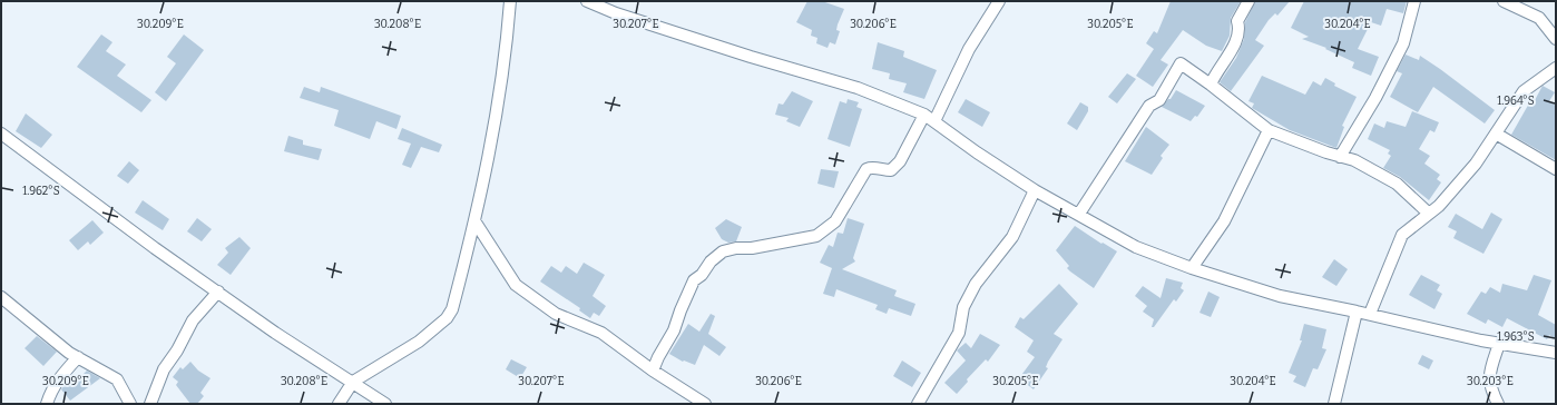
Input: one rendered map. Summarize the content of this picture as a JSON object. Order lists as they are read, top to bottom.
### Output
{
  "coordinates": [
    "30.209°E",
    "30.208°E",
    "30.207°E",
    "30.206°E",
    "30.205°E",
    "30.204°E",
    "1.964°S",
    "1.962°S",
    "1.963°S",
    "30.203°E"
  ]
}
